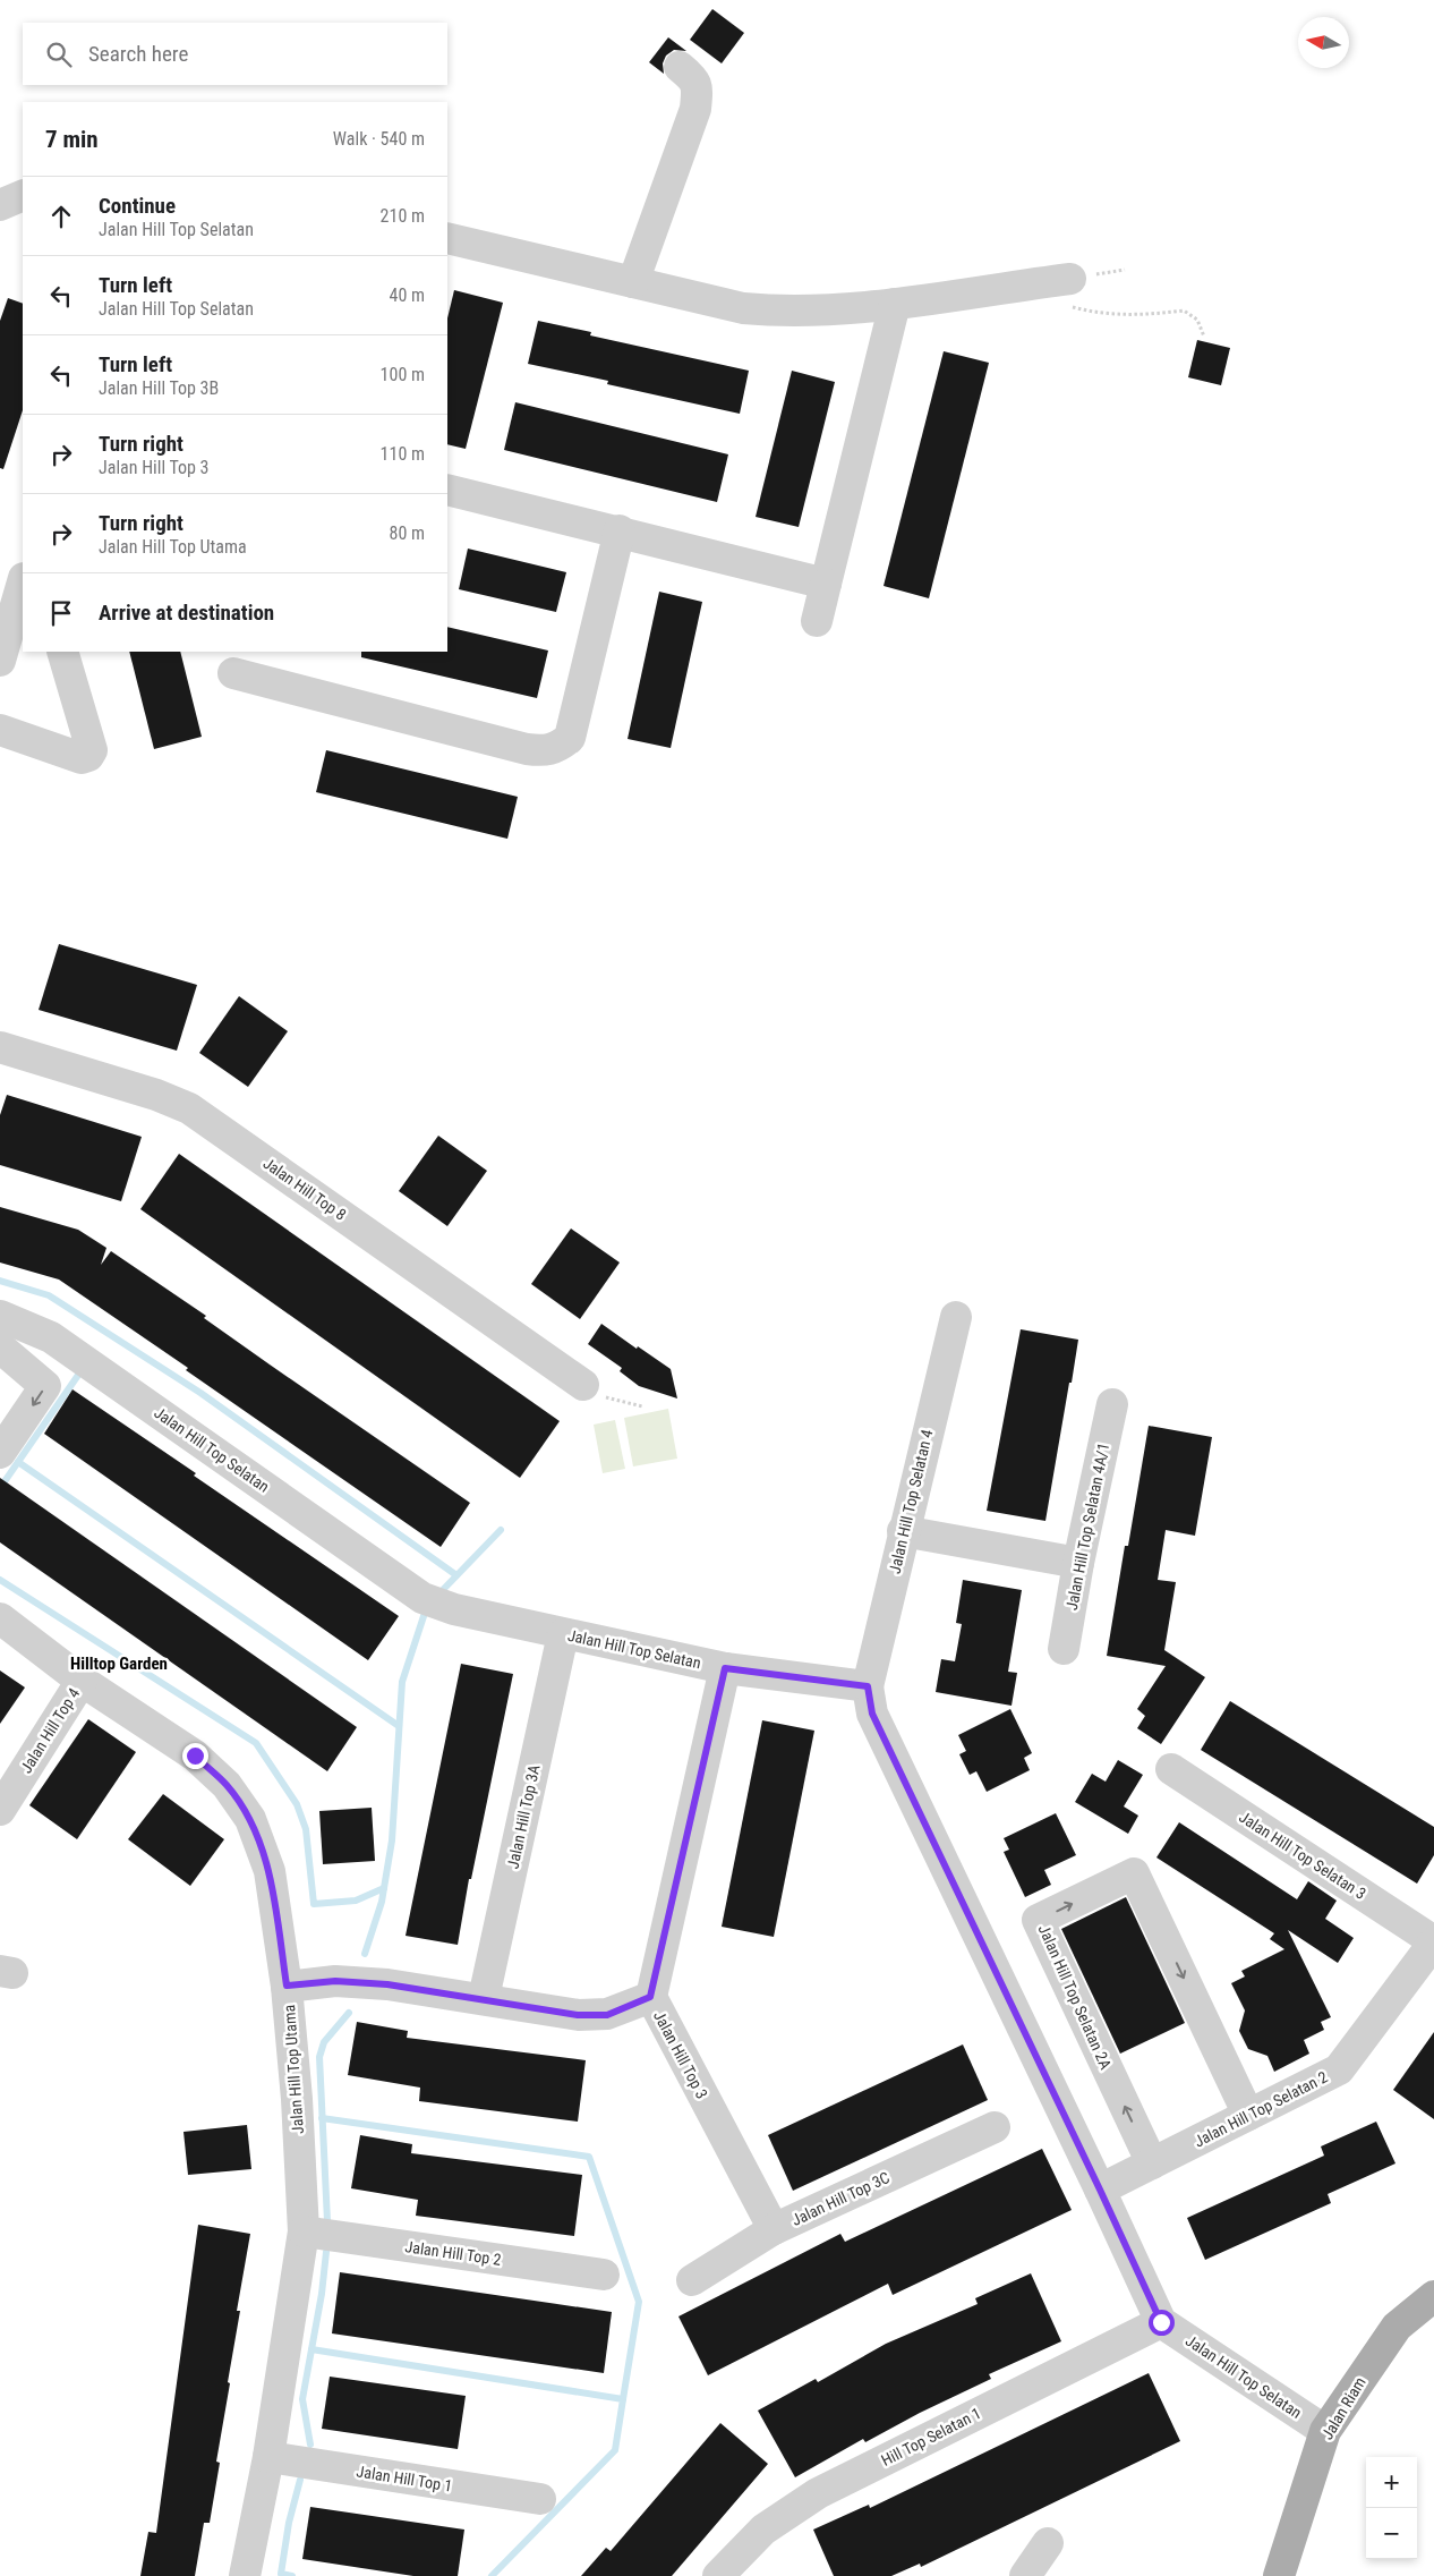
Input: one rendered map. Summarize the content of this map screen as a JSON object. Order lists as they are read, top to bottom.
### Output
{
  "streets": {
    "main road": ["Jalan Riam"],
    "street": [
      "Jalan Hill Top 8",
      "Jalan Hill Top Selatan",
      "Jalan Hill Top Selatan 4",
      "Jalan Hill Top Selatan 4A/1",
      "Jalan Hill Top 4",
      "Jalan Hill Top 3A",
      "Jalan Hill Top Selatan 3",
      "Jalan Hill Top Selatan 2A",
      "Jalan Hill Top 3",
      "Jalan Hill Top Utama",
      "Jalan Hill Top Selatan 2",
      "Jalan Hill Top 3C",
      "Jalan Hill Top 2",
      "Hill Top Selatan 1",
      "Jalan Hill Top 1"
    ]
  },
  "crossings": [
    ["Jalan Hill Top Selatan", "Jalan Hill Top Selatan 4"],
    ["Jalan Hill Top Selatan", "Jalan Hill Top 3A"],
    ["Jalan Hill Top Selatan", "Jalan Riam"],
    ["Jalan Hill Top Selatan", "Hill Top Selatan 1"],
    ["Jalan Hill Top 4", "Jalan Hill Top Utama"],
    ["Jalan Hill Top 3A", "Jalan Hill Top 3"],
    ["Jalan Hill Top Selatan 3", "Jalan Hill Top Selatan 2"],
    ["Jalan Hill Top Selatan 2A", "Jalan Hill Top Selatan 2"],
    ["Jalan Hill Top 3", "Jalan Hill Top Utama"],
    ["Jalan Hill Top 3", "Jalan Hill Top 3C"],
    ["Jalan Hill Top Utama", "Jalan Hill Top 2"],
    ["Jalan Hill Top Utama", "Jalan Hill Top 1"]
  ],
  "districts": ["Hilltop Garden"],
  "north": "left",
  "page": {
    "search": "Search here",
    "heading": ["7 min", "Walk · 540 m"],
    "list": [
      ["Continue", "Jalan Hill Top Selatan", "210 m"],
      ["Turn left", "Jalan Hill Top Selatan", "40 m"],
      ["Turn left", "Jalan Hill Top 3B", "100 m"],
      ["Turn right", "Jalan Hill Top 3", "110 m"],
      ["Turn right", "Jalan Hill Top Utama", "80 m"],
      "Arrive at destination"
    ],
    "map_buttons": ["+", "−"]
  }
}
